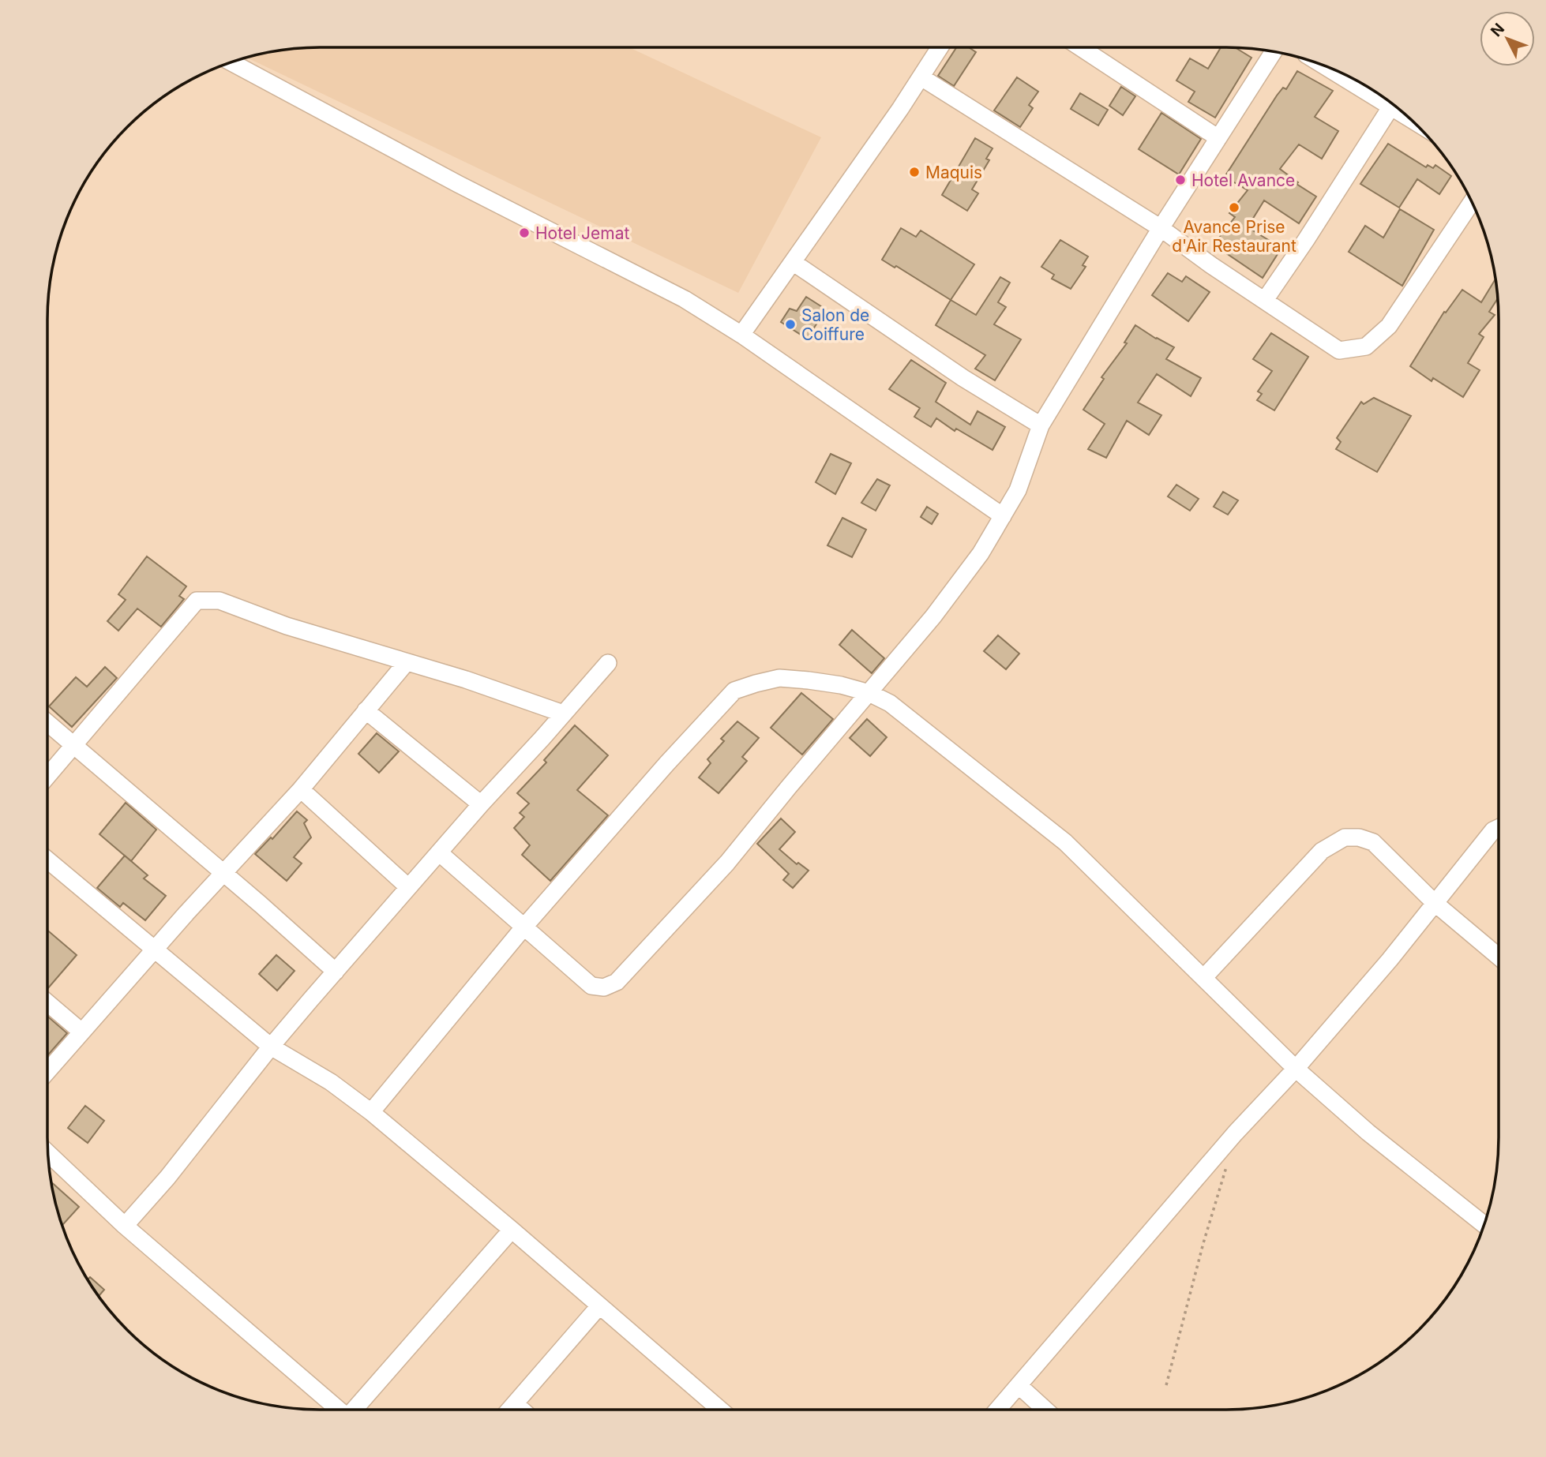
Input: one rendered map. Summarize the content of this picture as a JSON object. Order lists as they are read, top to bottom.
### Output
{
  "places": [
    "Maquis",
    "Hotel Avance",
    "Avance Prise d'Air Restaurant",
    "Hotel Jemat",
    "Salon de Coiffure"
  ],
  "north": "top left"
}
